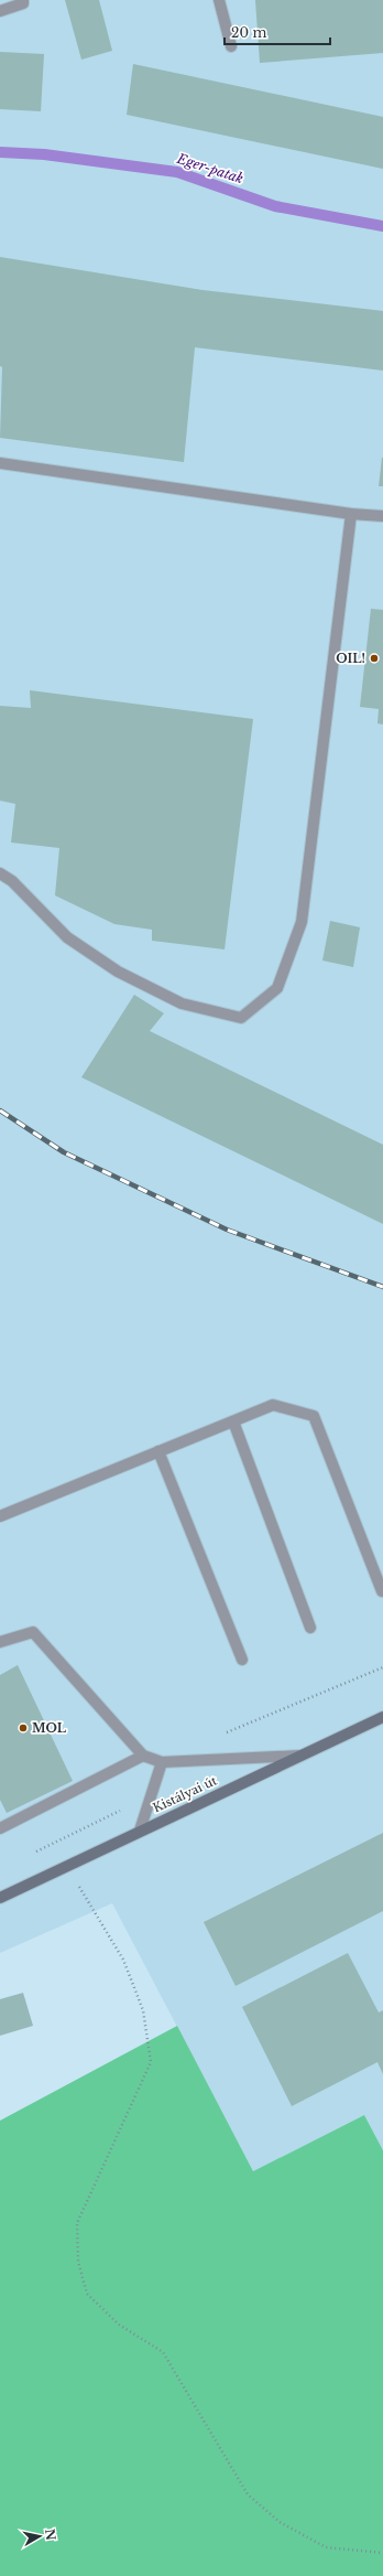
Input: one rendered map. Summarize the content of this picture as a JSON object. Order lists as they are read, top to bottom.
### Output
{
  "streets": {
    "main road": ["Kistályai út"]
  },
  "water": ["Eger-patak"],
  "places": ["OIL!", "MOL"],
  "scale_bar": "20 m",
  "north": "right"
}
